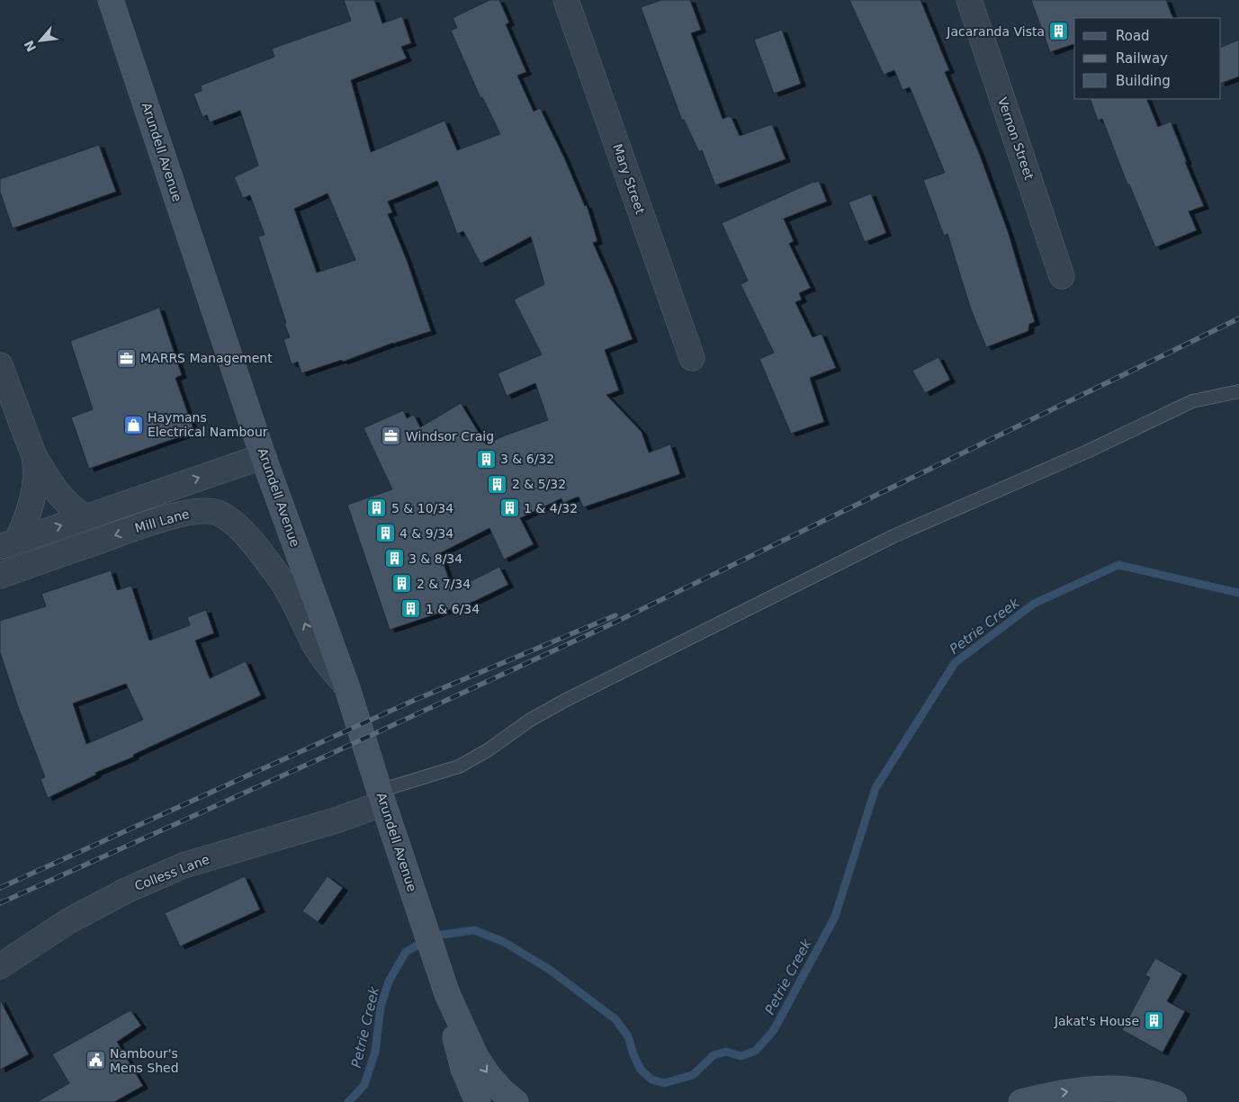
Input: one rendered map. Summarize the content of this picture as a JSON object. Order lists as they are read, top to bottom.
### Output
{
  "streets": {
    "main road": ["Arundell Avenue"],
    "street": [
      "Vernon Street",
      "Mary Street",
      "Mill Lane",
      "Colless Lane"
    ]
  },
  "crossings": [
    ["Arundell Avenue", "Mill Lane"],
    ["Arundell Avenue", "Colless Lane"]
  ],
  "one_way": ["Mill Lane"],
  "water": ["Petrie Creek"],
  "places": {
    "building": [
      "Jacaranda Vista",
      "3 & 6/32",
      "2 & 5/32",
      "5 & 10/34",
      "1 & 4/32",
      "4 & 9/34",
      "3 & 8/34",
      "2 & 7/34",
      "1 & 6/34",
      "Jakat's House"
    ],
    "office": ["MARRS Management", "Windsor Craig"],
    "shop": ["Haymans Electrical Nambour"],
    "public building": ["Nambour's Mens Shed"]
  },
  "legend": ["Road", "Railway", "Building"],
  "north": "bottom left"
}
